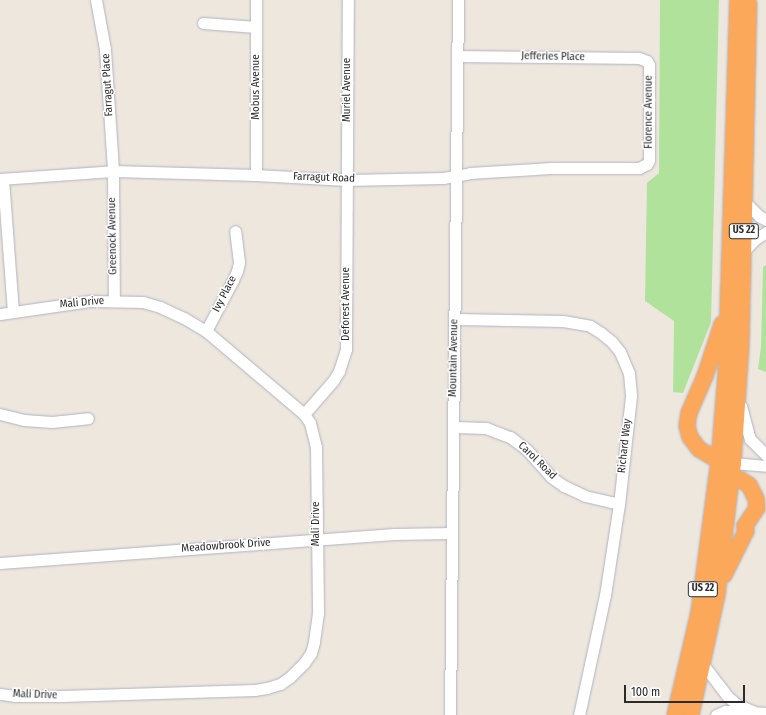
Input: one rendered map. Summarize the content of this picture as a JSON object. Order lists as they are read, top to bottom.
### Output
{
  "streets": {
    "highway": ["US 22"],
    "street": [
      "Jefferies Place",
      "Farragut Place",
      "Mobus Avenue",
      "Muriel Avenue",
      "Florence Avenue",
      "Farragut Road",
      "Greenock Avenue",
      "Ivy Place",
      "Mali Drive",
      "Deforest Avenue",
      "Mountain Avenue",
      "Richard Way",
      "Carol Road",
      "Meadowbrook Drive"
    ]
  },
  "crossings": [
    ["Jefferies Place", "Florence Avenue"],
    ["Jefferies Place", "Mountain Avenue"],
    ["Farragut Place", "Farragut Road"],
    ["Farragut Place", "Greenock Avenue"],
    ["Mobus Avenue", "Farragut Road"],
    ["Muriel Avenue", "Farragut Road"],
    ["Muriel Avenue", "Deforest Avenue"],
    ["Florence Avenue", "Farragut Road"],
    ["Farragut Road", "Greenock Avenue"],
    ["Farragut Road", "Deforest Avenue"],
    ["Farragut Road", "Mountain Avenue"],
    ["Greenock Avenue", "Mali Drive"],
    ["Ivy Place", "Mali Drive"],
    ["Mali Drive", "Deforest Avenue"],
    ["Mali Drive", "Meadowbrook Drive"],
    ["Mountain Avenue", "Richard Way"],
    ["Mountain Avenue", "Carol Road"],
    ["Mountain Avenue", "Meadowbrook Drive"],
    ["Richard Way", "Carol Road"]
  ],
  "scale_bar": "100 m"
}
